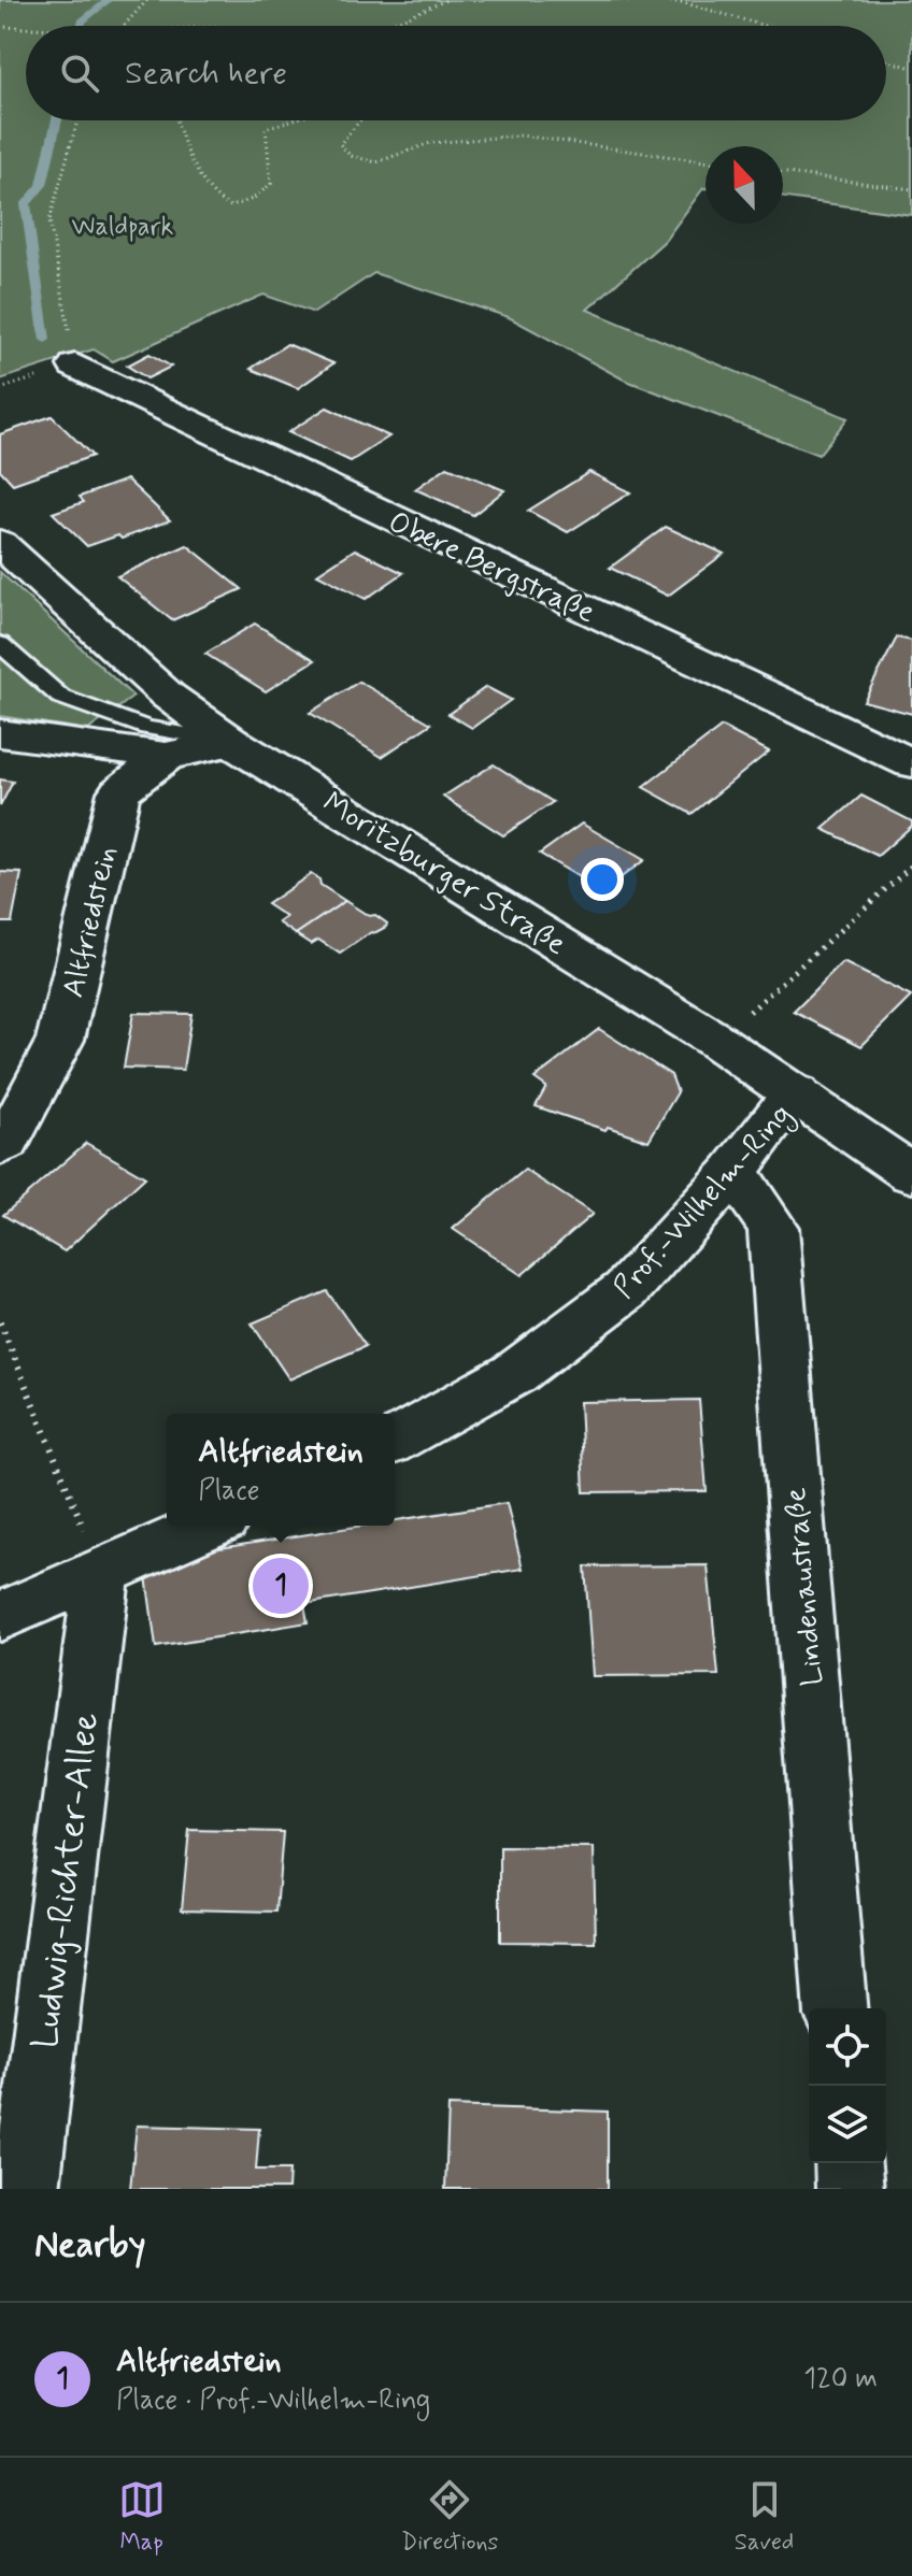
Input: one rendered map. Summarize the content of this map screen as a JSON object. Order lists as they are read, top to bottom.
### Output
{
  "streets": {
    "street": [
      "Obere Bergstraße",
      "Moritzburger Straße",
      "Altfriedstein",
      "Prof.-Wilhelm-Ring",
      "Lindenaustraße",
      "Ludwig-Richter-Allee"
    ]
  },
  "crossings": [
    ["Moritzburger Straße", "Prof.-Wilhelm-Ring"],
    ["Prof.-Wilhelm-Ring", "Lindenaustraße"]
  ],
  "parks": ["Waldpark"],
  "north": "top",
  "page": {
    "search": "Search here",
    "popup": ["Altfriedstein", "Place"],
    "pins": "1",
    "heading": "Nearby",
    "list": [
      {
        "mark": "1",
        "name": "Altfriedstein",
        "note": "Place · Prof.-Wilhelm-Ring",
        "value": "120 m"
      }
    ],
    "nav": ["Map", "Directions", "Saved"]
  }
}
